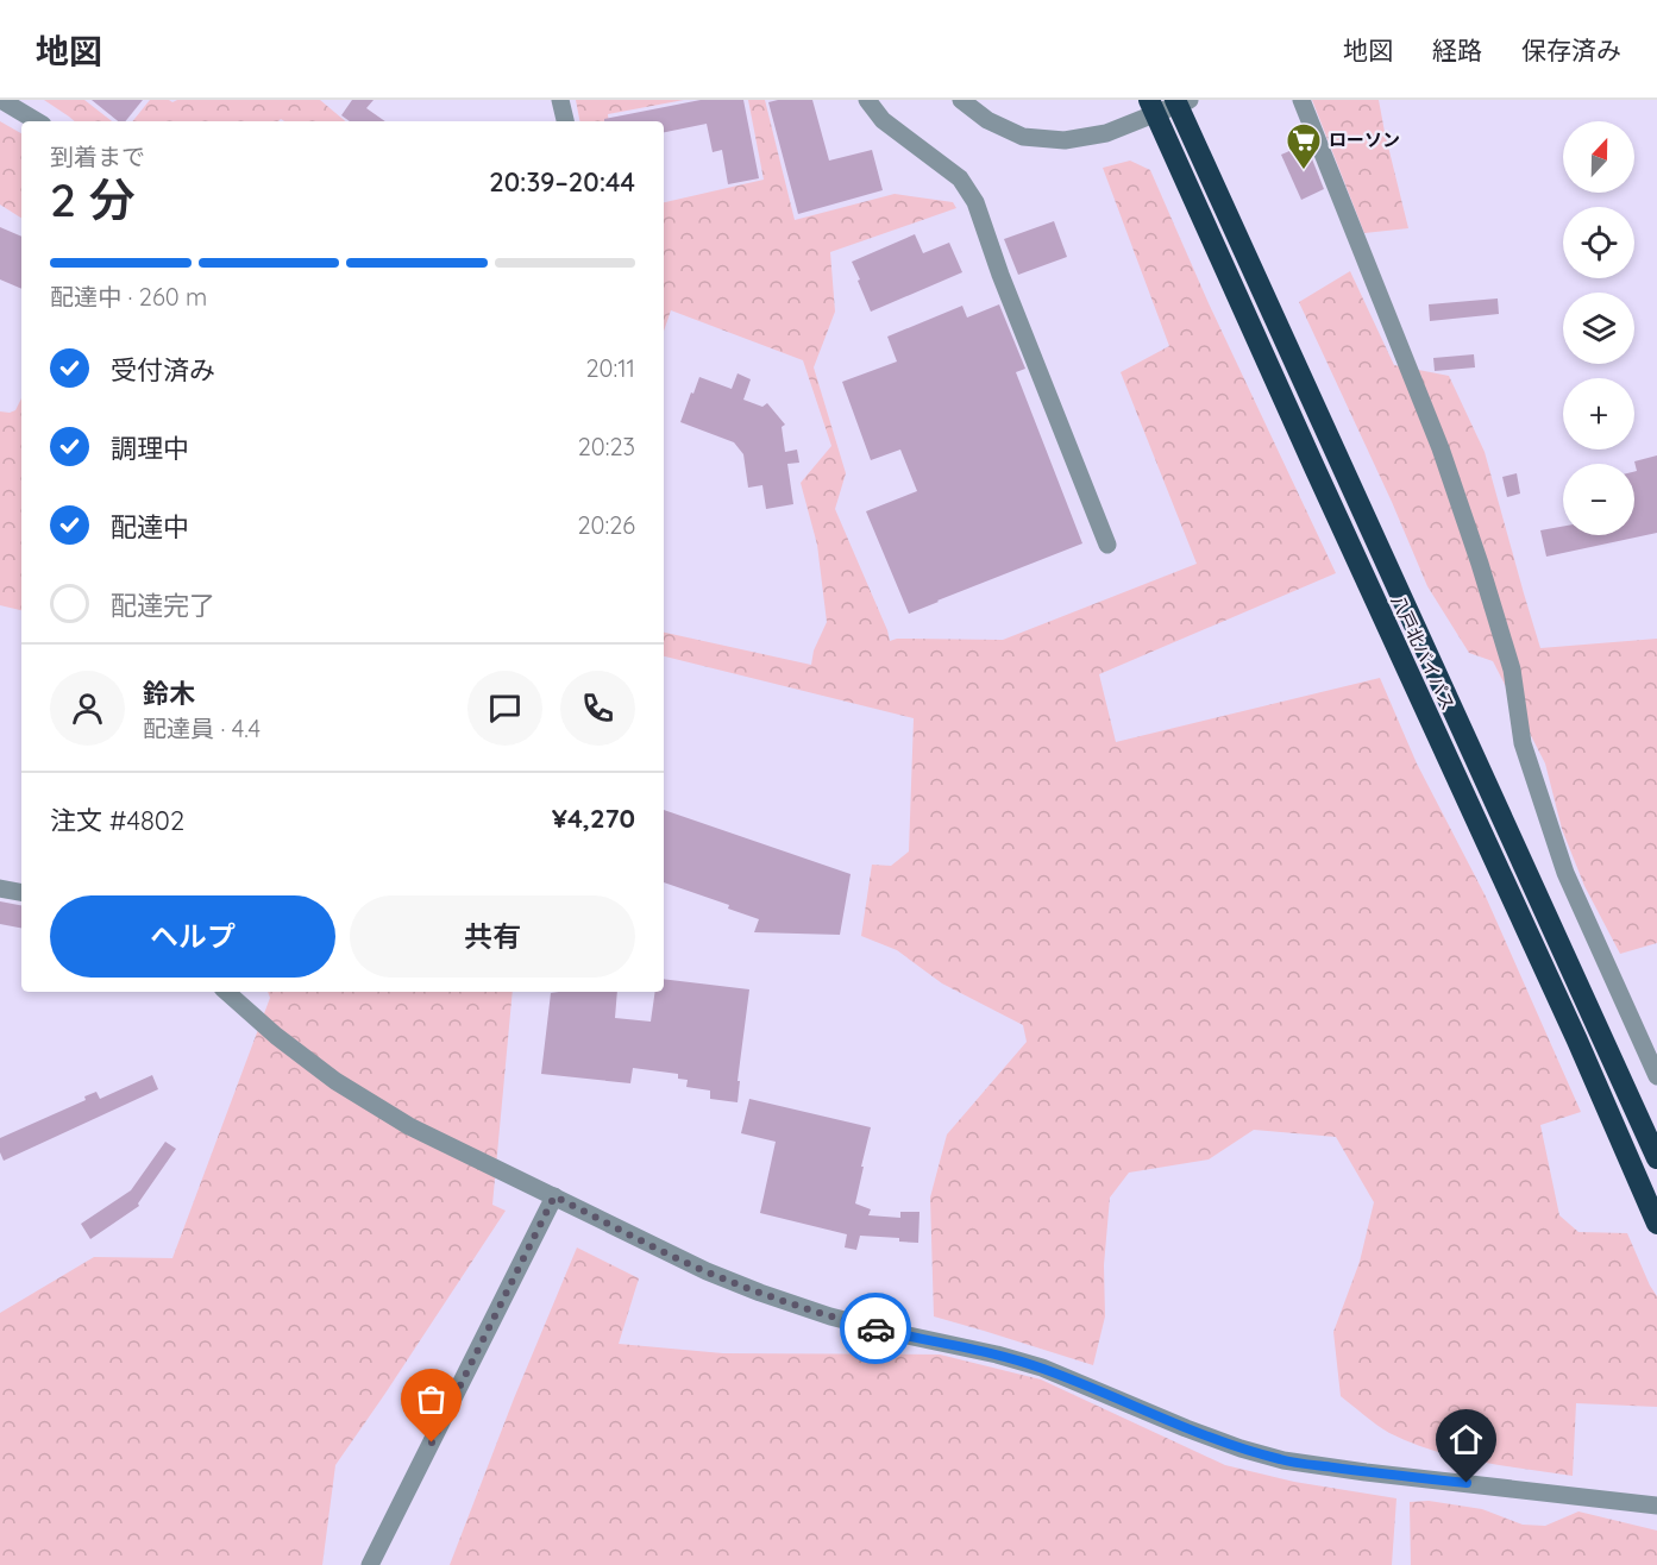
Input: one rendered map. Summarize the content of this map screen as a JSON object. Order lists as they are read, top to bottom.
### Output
{
  "streets": {
    "highway": ["八戸北バイパス"]
  },
  "places": {
    "supermarket": ["ローソン"]
  },
  "north": "top",
  "page": {
    "header": "地図",
    "nav": ["地図", "経路", "保存済み"],
    "map_buttons": ["+", "−"],
    "heading": ["2 分", "到着まで", "20:39–20:44"],
    "panel": [
      "鈴木",
      "配達員 · 4.4",
      "注文 #4802",
      "¥4,270"
    ],
    "bar": "配達中 · 260 m",
    "list": [
      ["受付済み", "20:11"],
      ["調理中", "20:23"],
      ["配達中", "20:26"],
      "配達完了"
    ],
    "buttons": ["ヘルプ", "共有"]
  }
}
